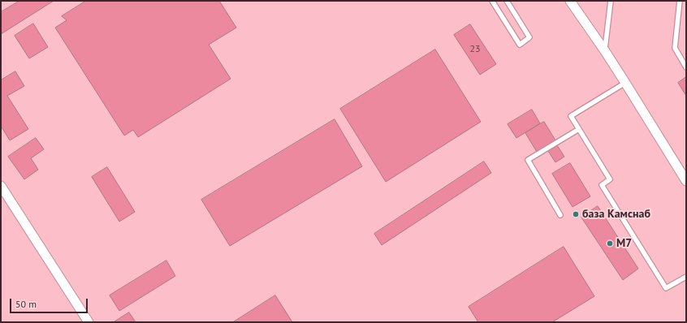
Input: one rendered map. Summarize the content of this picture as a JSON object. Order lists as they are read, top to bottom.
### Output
{
  "places": ["база Камснаб", "М7"],
  "house_numbers": ["23"],
  "scale_bar": "50 m"
}
